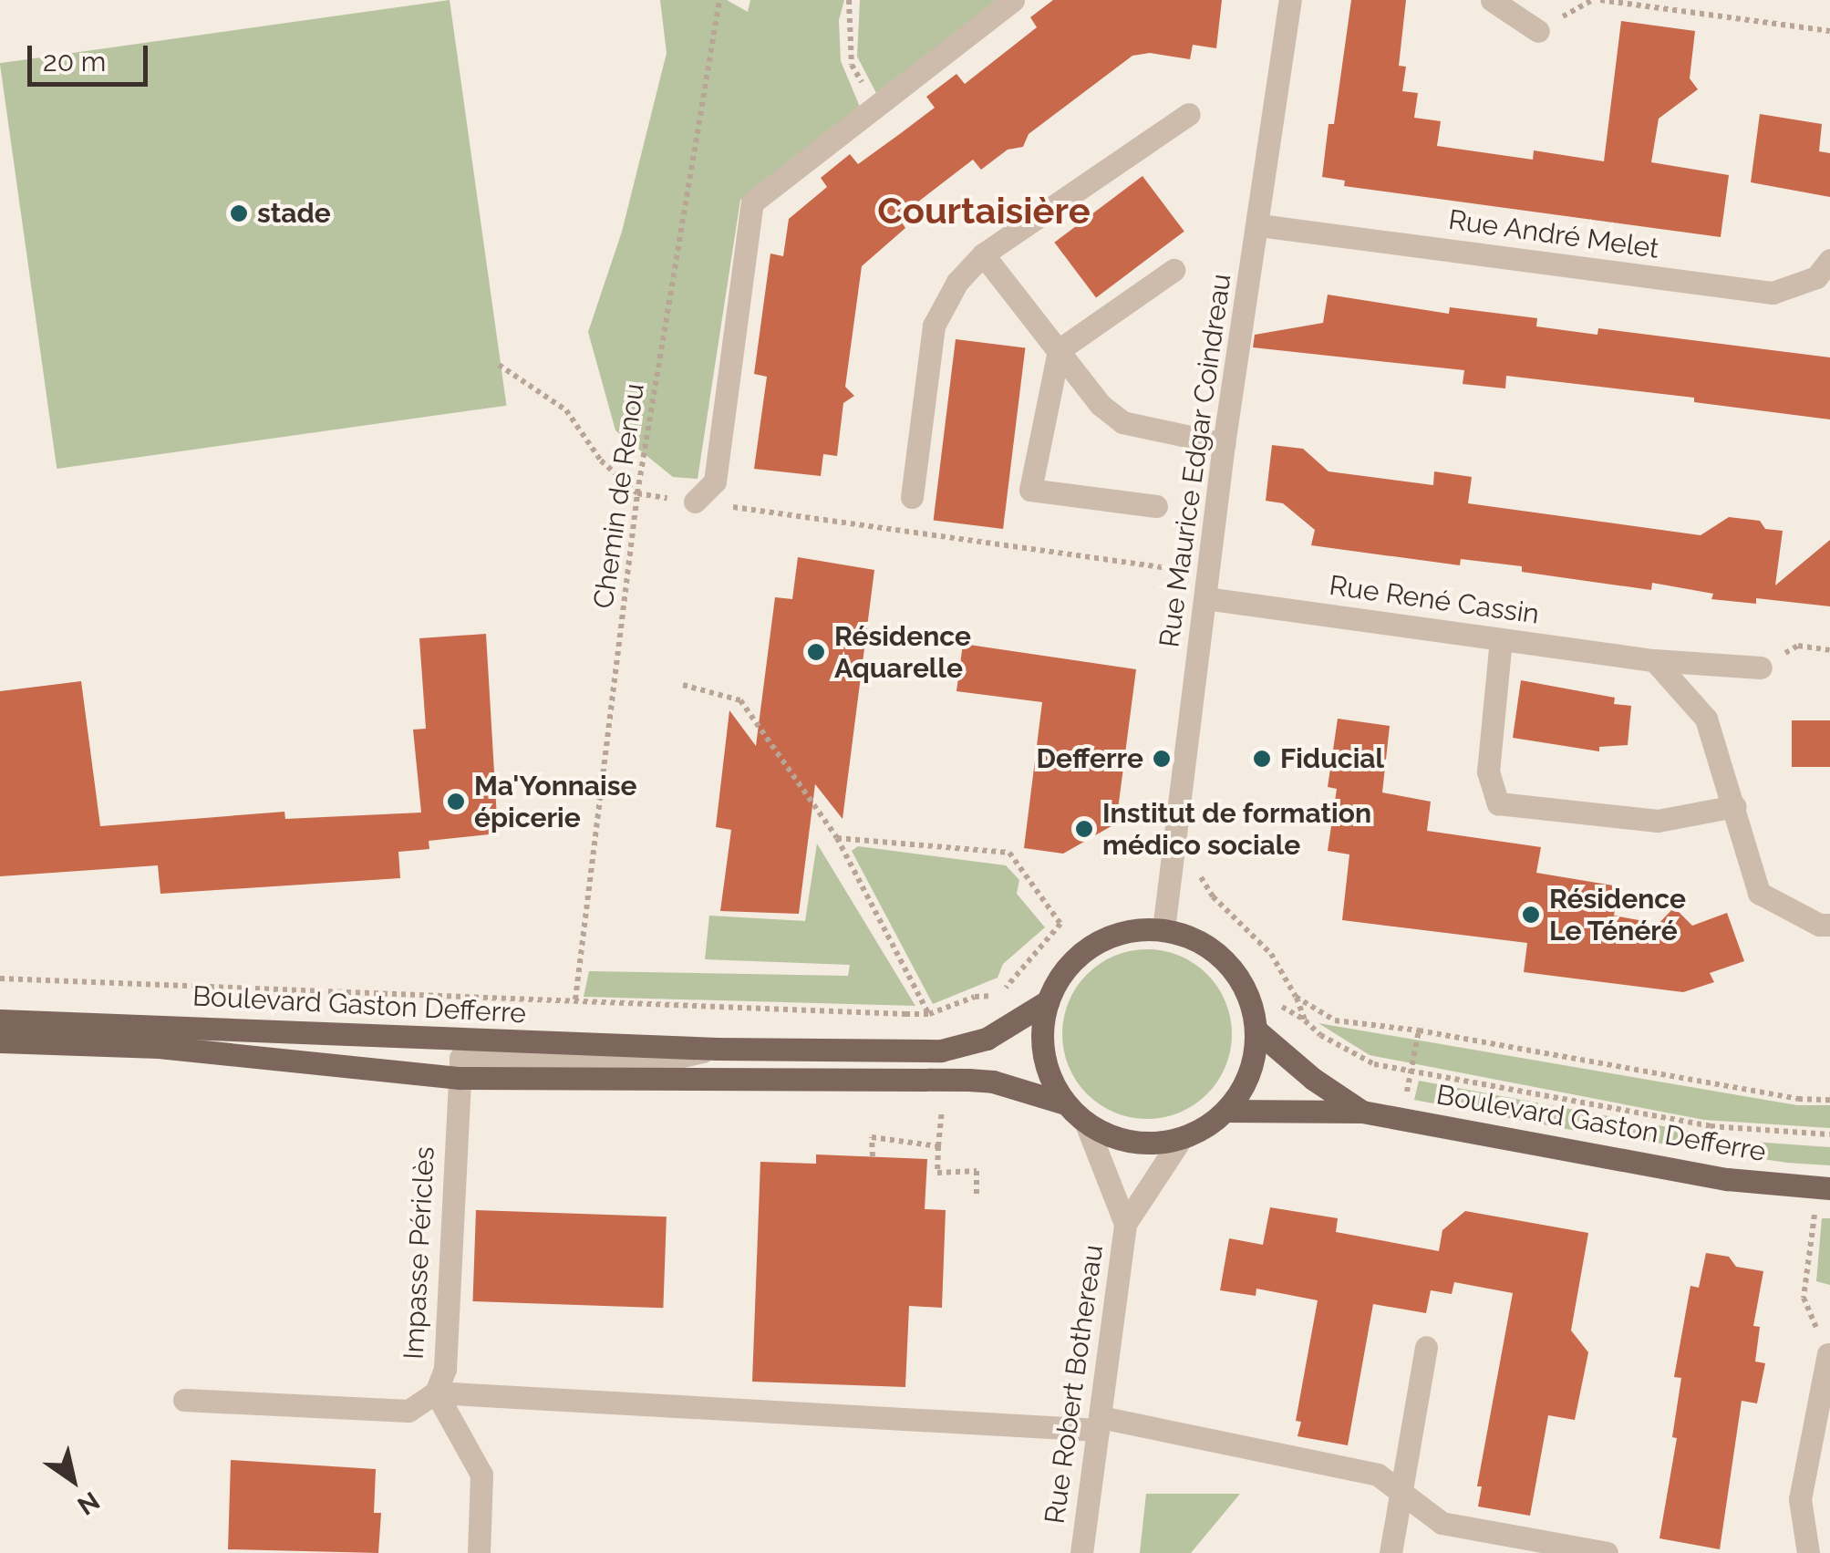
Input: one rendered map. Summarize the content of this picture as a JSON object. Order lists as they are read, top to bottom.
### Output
{
  "streets": {
    "main road": ["Boulevard Gaston Defferre"],
    "street": [
      "Rue André Melet",
      "Rue Maurice Edgar Coindreau",
      "Rue René Cassin",
      "Impasse Périclès",
      "Rue Robert Bothereau"
    ],
    "path": ["Chemin de Renou"]
  },
  "crossings": [
    ["Rue André Melet", "Rue Maurice Edgar Coindreau"],
    ["Rue Maurice Edgar Coindreau", "Rue René Cassin"],
    ["Rue Maurice Edgar Coindreau", "Boulevard Gaston Defferre"],
    ["Rue Maurice Edgar Coindreau", "Rue Robert Bothereau"],
    ["Boulevard Gaston Defferre", "Impasse Périclès"],
    ["Boulevard Gaston Defferre", "Rue Robert Bothereau"]
  ],
  "districts": ["Courtaisière"],
  "places": [
    "stade",
    "Résidence Aquarelle",
    "Defferre",
    "Fiducial",
    "Ma'Yonnaise épicerie",
    "Institut de formation médico sociale",
    "Résidence Le Ténéré"
  ],
  "scale_bar": "20 m",
  "north": "bottom right"
}
